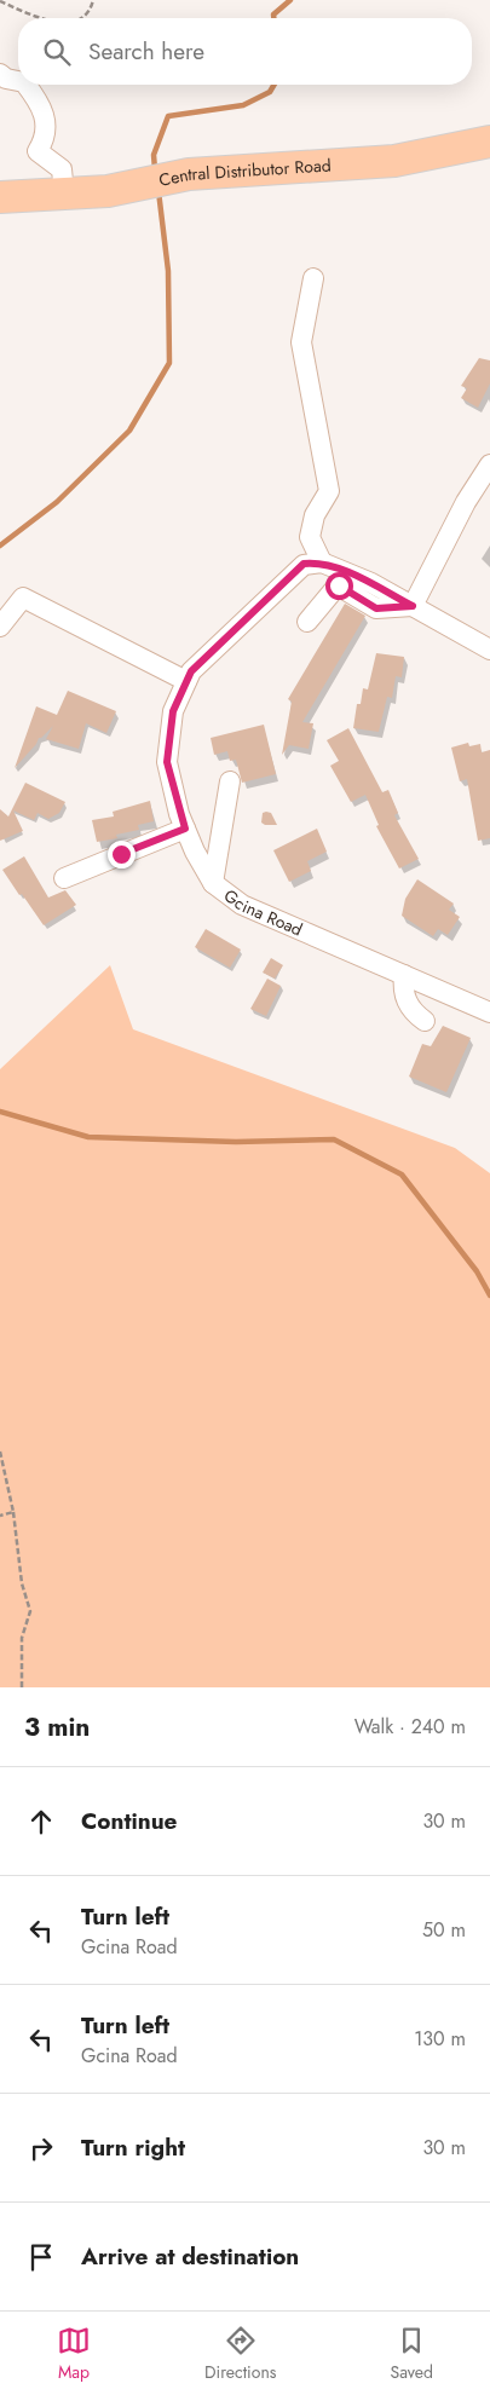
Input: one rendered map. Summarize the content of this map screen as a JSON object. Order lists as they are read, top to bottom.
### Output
{
  "streets": {
    "highway": ["Central Distributor Road"],
    "street": ["Gcina Road"]
  },
  "page": {
    "search": "Search here",
    "heading": ["3 min", "Walk · 240 m"],
    "list": [
      ["Continue", "30 m"],
      ["Turn left", "Gcina Road", "50 m"],
      ["Turn left", "Gcina Road", "130 m"],
      ["Turn right", "30 m"],
      "Arrive at destination"
    ],
    "nav": ["Map", "Directions", "Saved"]
  }
}
